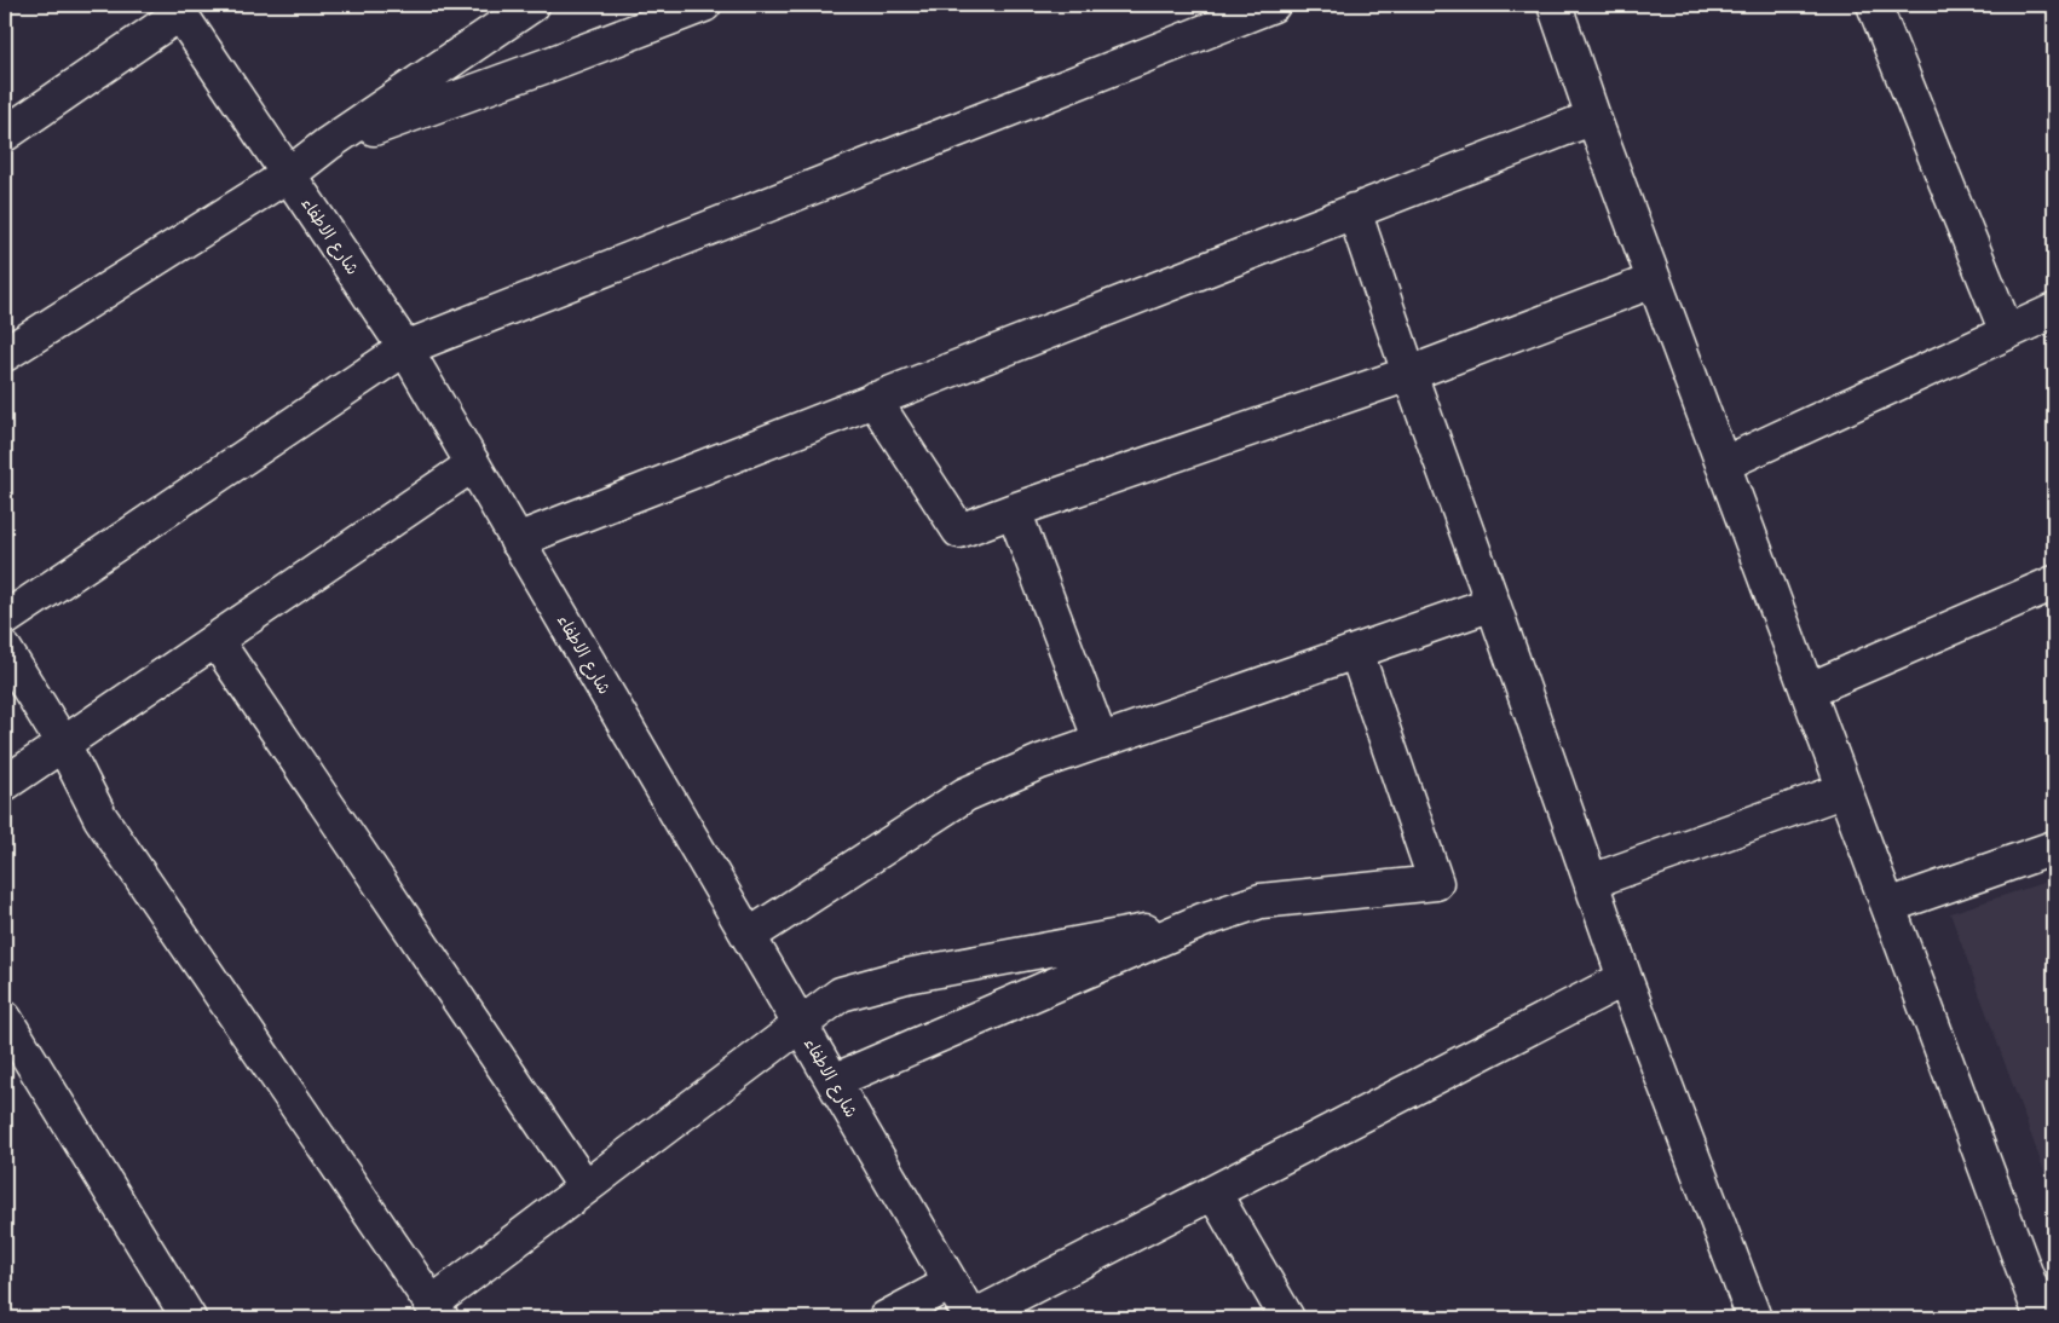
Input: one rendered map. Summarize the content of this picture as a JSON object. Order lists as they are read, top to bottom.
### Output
{
  "streets": {
    "street": ["شارع الاطفاء"]
  }
}
